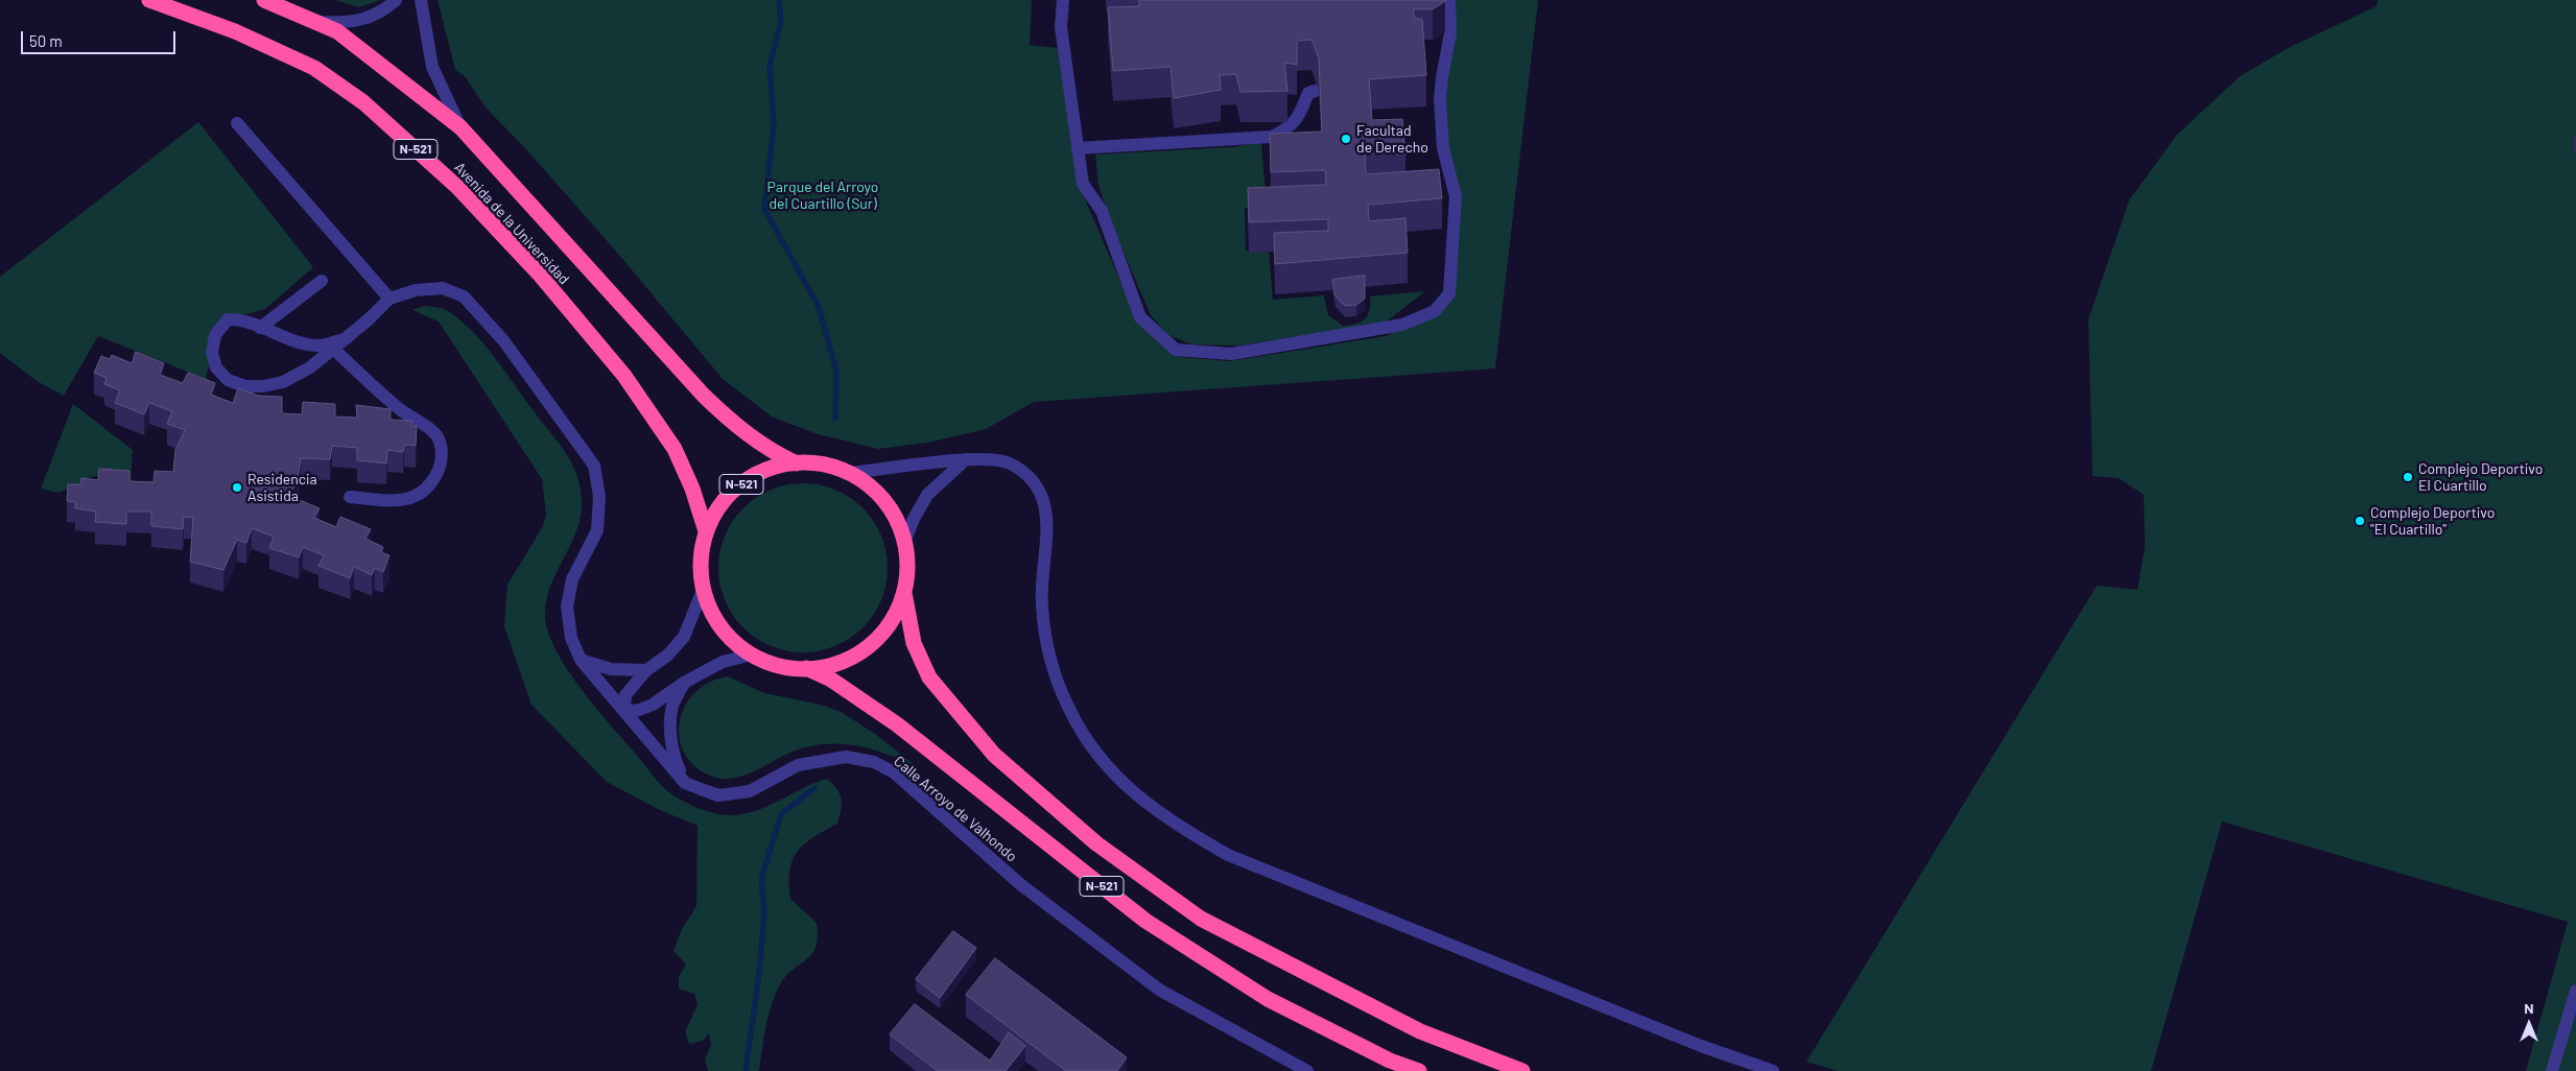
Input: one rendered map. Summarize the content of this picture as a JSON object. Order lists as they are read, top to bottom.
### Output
{
  "streets": {
    "highway": ["N-521", "Avenida de la Universidad"],
    "street": ["Calle Arroyo de Valhondo"]
  },
  "crossings": [
    ["N-521", "Avenida de la Universidad"]
  ],
  "parks": ["Parque del Arroyo del Cuartillo (Sur)"],
  "places": [
    "Facultad de Derecho",
    "Complejo Deportivo El Cuartillo",
    "Residencia Asistida",
    "Complejo Deportivo \"El Cuartillo\""
  ],
  "scale_bar": "50 m",
  "north": "top"
}
